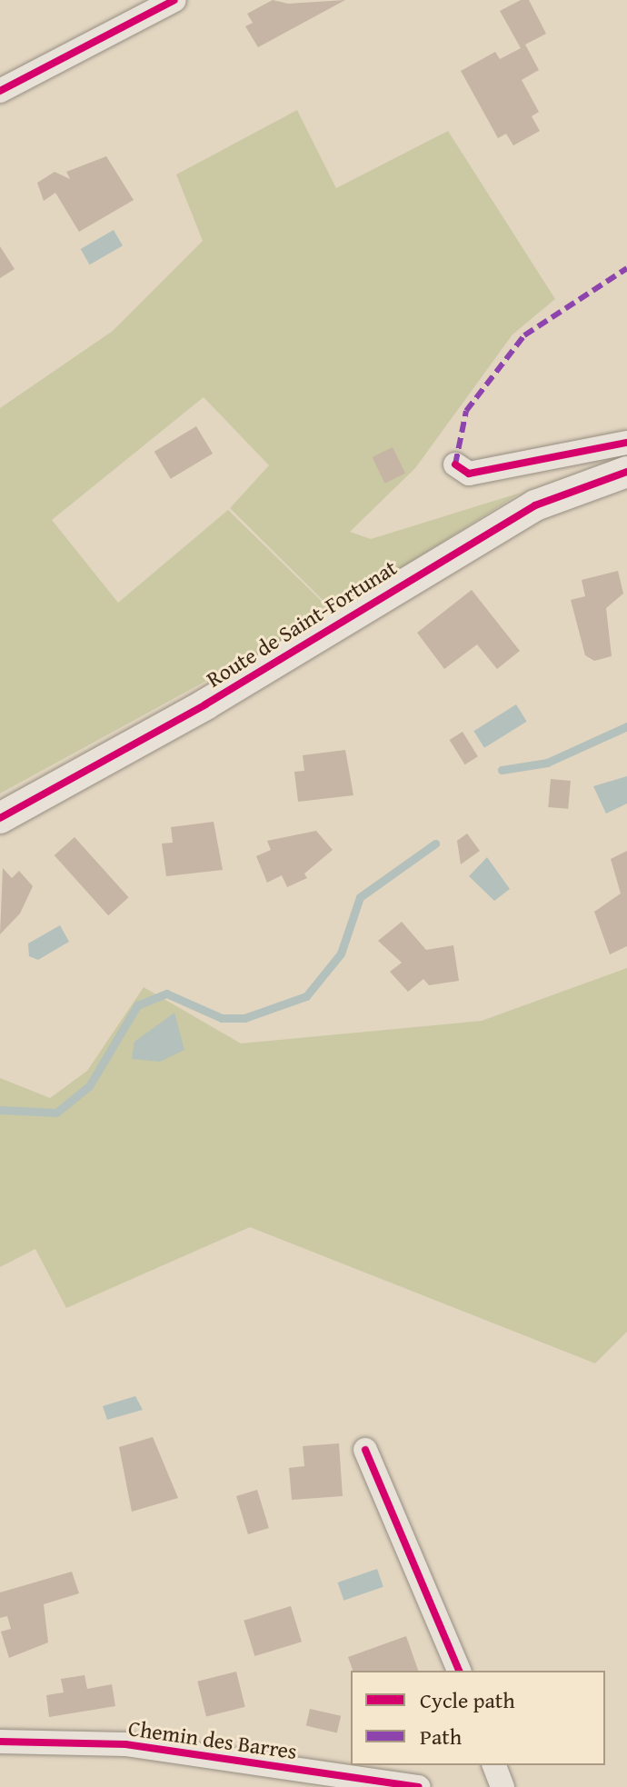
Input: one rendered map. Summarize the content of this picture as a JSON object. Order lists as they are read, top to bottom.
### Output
{
  "streets": {
    "street": ["Route de Saint-Fortunat", "Chemin des Barres"]
  },
  "legend": ["Cycle path", "Path"]
}
